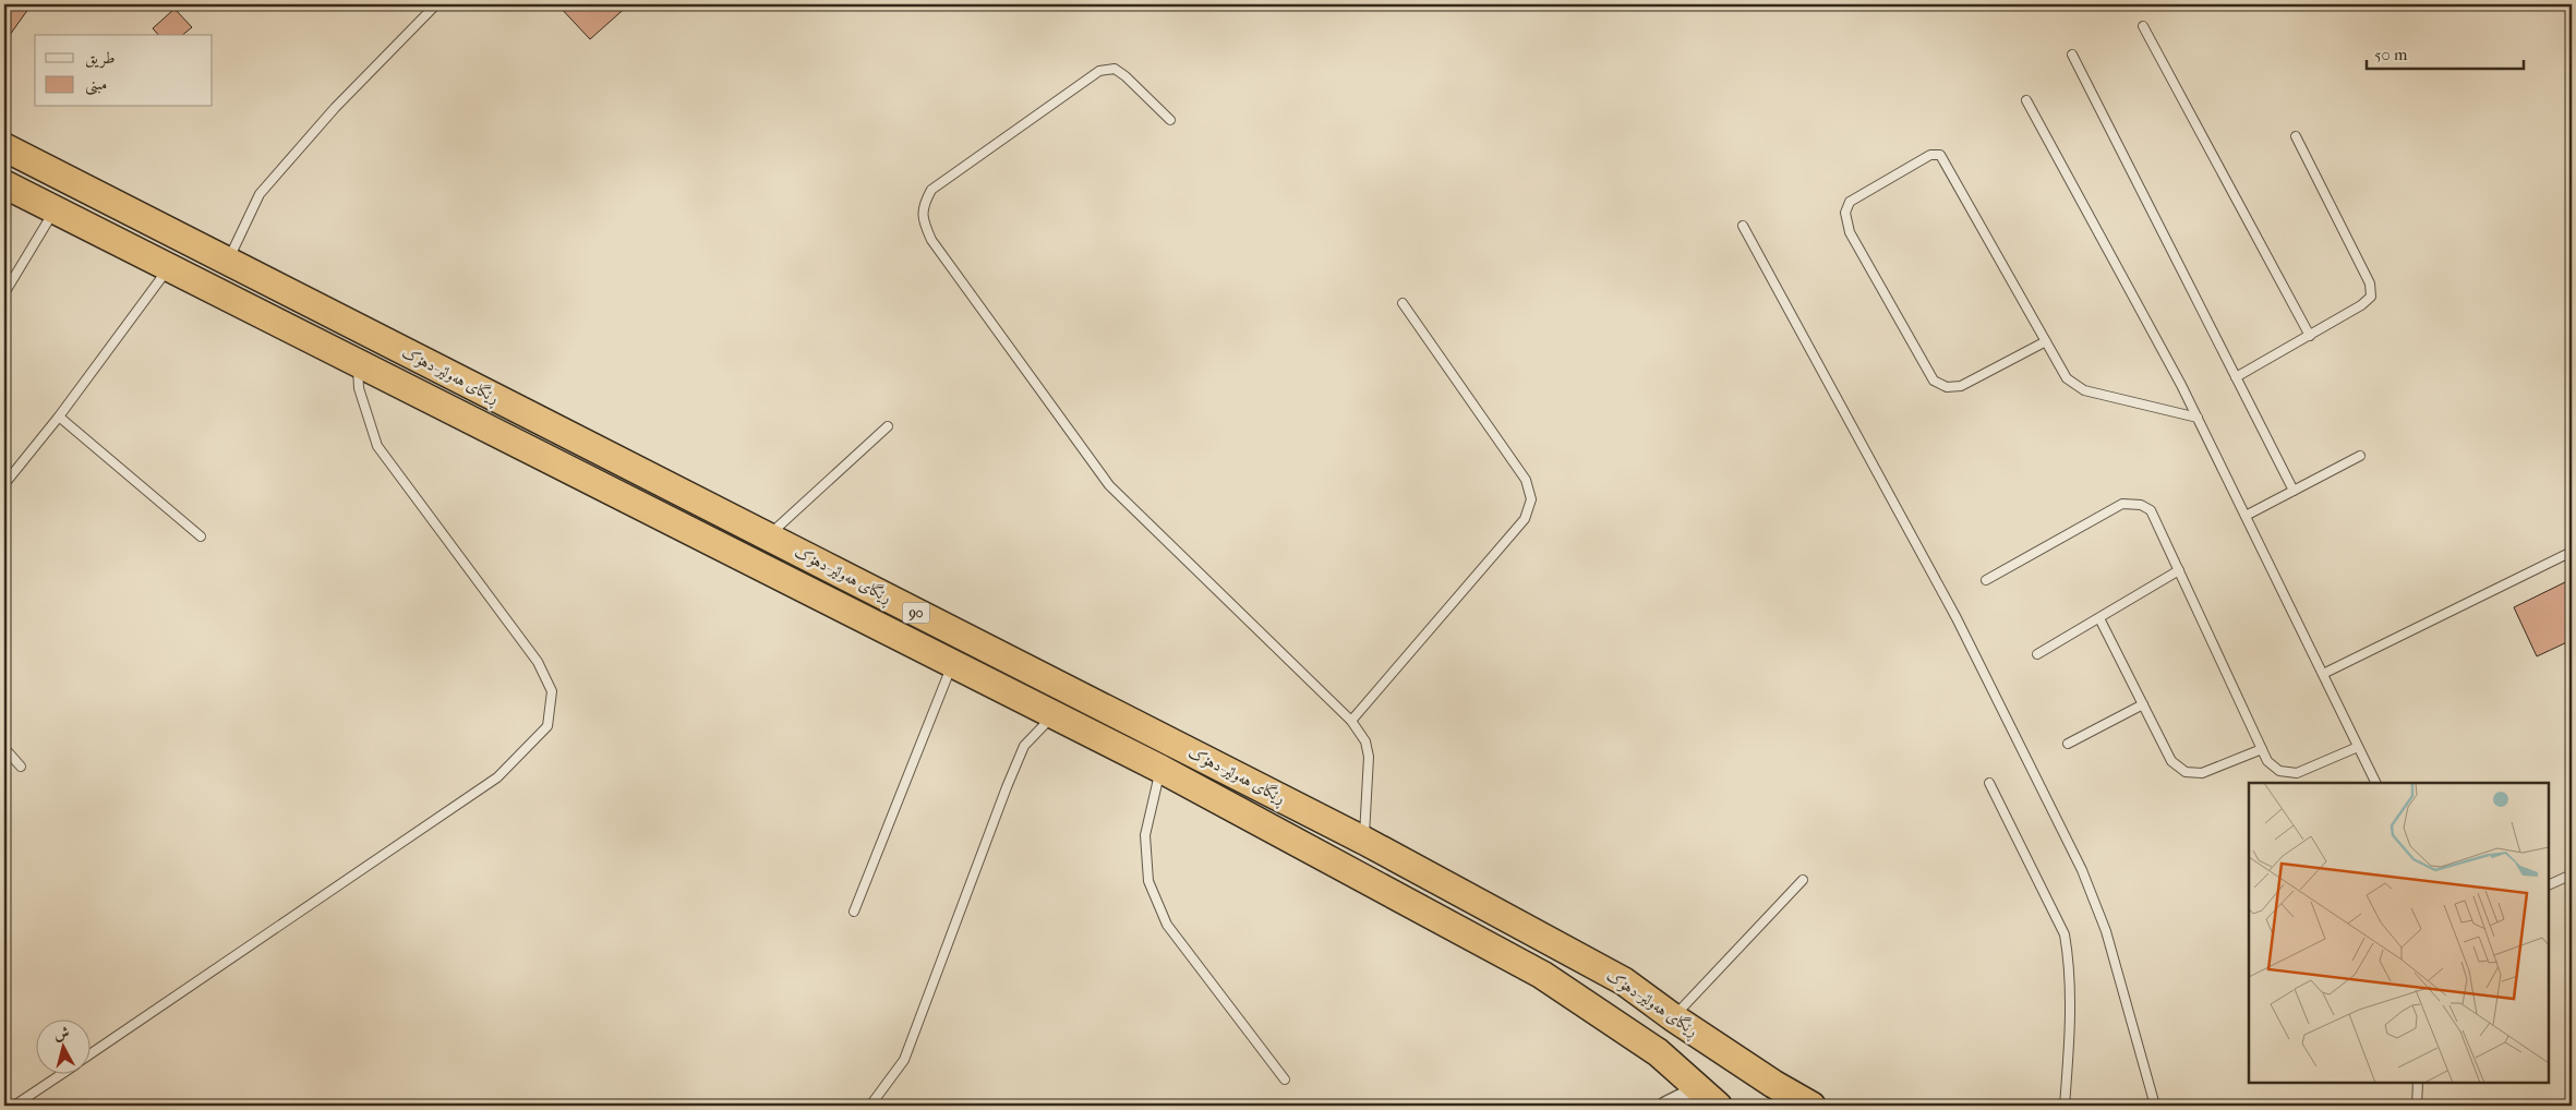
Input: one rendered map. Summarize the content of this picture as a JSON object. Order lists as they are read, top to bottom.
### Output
{
  "streets": {
    "highway": ["ڕێگای هەولێر-دهۆک", "90"]
  },
  "legend": ["طريق", "مبنى"],
  "scale_bar": "50 m",
  "north": "top"
}
